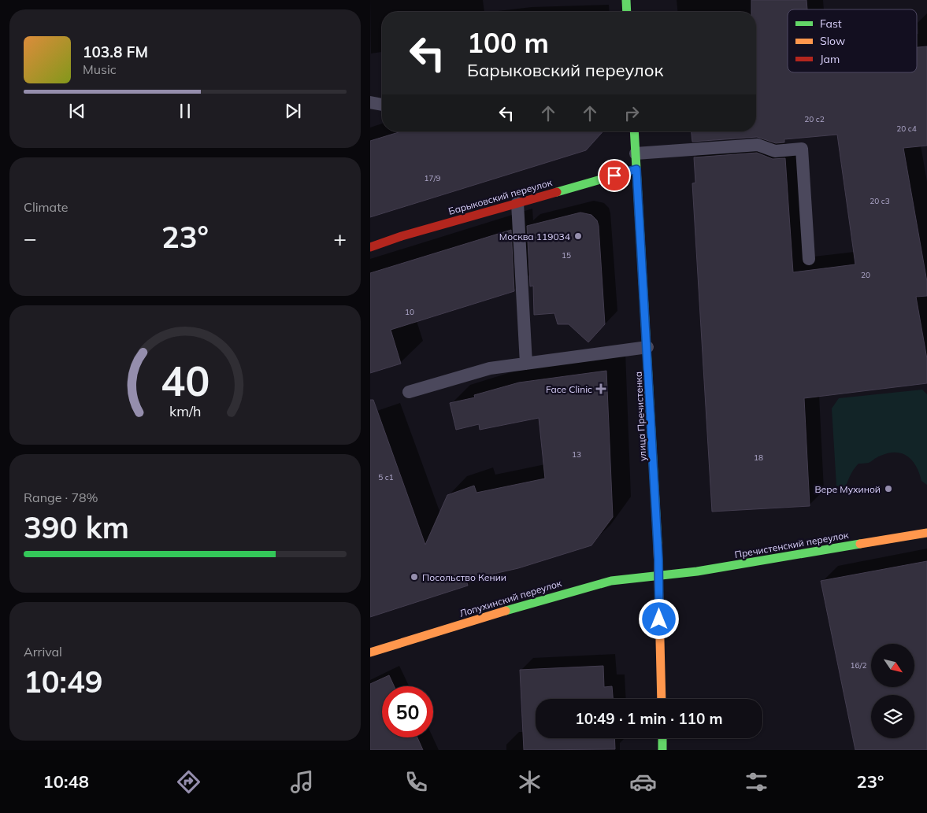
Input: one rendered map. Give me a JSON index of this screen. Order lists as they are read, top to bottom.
{
  "streets": {
    "street": [
      "Барыковский переулок",
      "улица Пречистенка",
      "Пречистенский переулок",
      "Лопухинский переулок"
    ]
  },
  "crossings": [
    ["Барыковский переулок", "улица Пречистенка"],
    ["улица Пречистенка", "Пречистенский переулок"],
    ["улица Пречистенка", "Лопухинский переулок"],
    ["Пречистенский переулок", "Лопухинский переулок"]
  ],
  "places": {
    "other": ["Москва 119034", "Вере Мухиной", "Посольство Кении"],
    "health": ["Face Clinic"]
  },
  "house_numbers": [
    "20 с2",
    "20 с4",
    "17/9",
    "20 с3",
    "15",
    "20",
    "10",
    "13",
    "18",
    "5 с1",
    "16/2"
  ],
  "legend": ["Fast", "Slow", "Jam"],
  "north": "bottom right",
  "page": {
    "turn": ["100 m", "Барыковский переулок"],
    "song": ["103.8 FM", "Music"],
    "tile": [
      "Climate",
      ["Range · 78%", "390 km"],
      ["Arrival", "10:49"]
    ],
    "heat": ["−", "23°", "+"],
    "limit": "50",
    "trip": "10:49 · 1 min · 110 m",
    "tabs": ["10:48", "23°"],
    "gauge": ["40", "km/h"]
  }
}
